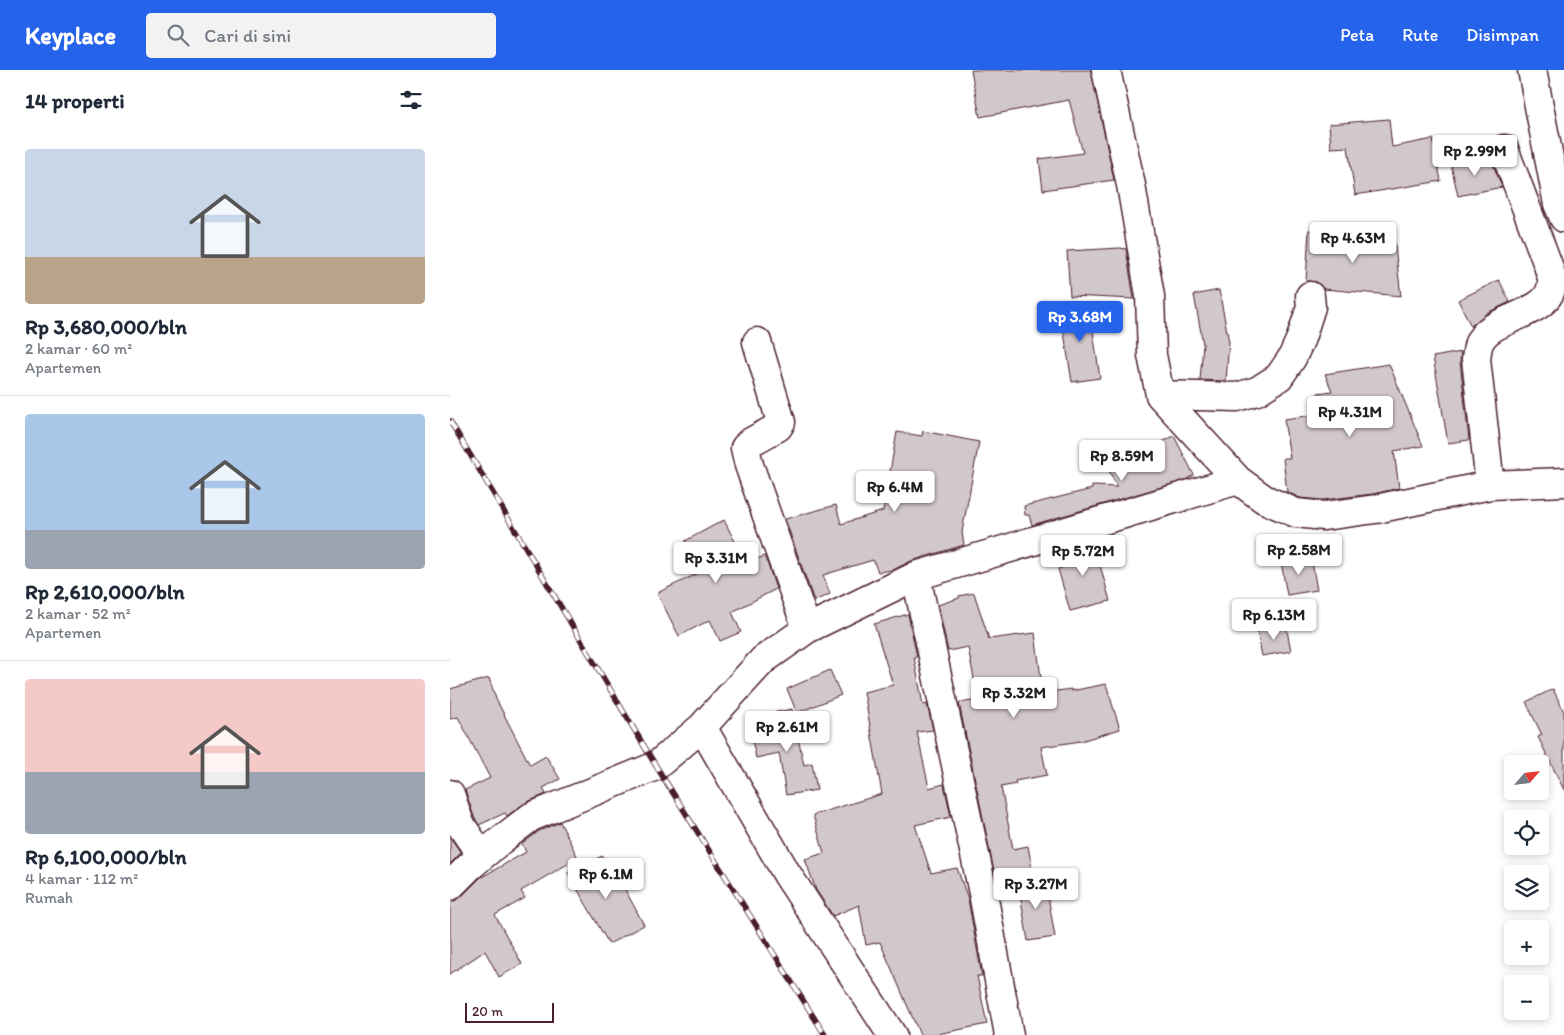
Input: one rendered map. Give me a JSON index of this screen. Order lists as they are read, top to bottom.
{
  "scale_bar": "20 m",
  "north": "top right",
  "page": {
    "header": "Keyplace",
    "search": "Cari di sini",
    "nav": ["Peta", "Rute", "Disimpan"],
    "heading": "14 properti",
    "list": [
      {
        "name": "Rp 3,680,000/bln",
        "note": "2 kamar · 60 m² · Apartemen"
      },
      {
        "name": "Rp 2,610,000/bln",
        "note": "2 kamar · 52 m² · Apartemen"
      },
      {
        "name": "Rp 6,100,000/bln",
        "note": "4 kamar · 112 m² · Rumah"
      }
    ],
    "price": [
      "Rp 2.99M",
      "Rp 4.63M",
      "Rp 3.68M",
      "Rp 4.31M",
      "Rp 8.59M",
      "Rp 6.4M",
      "Rp 2.58M",
      "Rp 5.72M",
      "Rp 3.31M",
      "Rp 6.13M",
      "Rp 3.32M",
      "Rp 2.61M",
      "Rp 6.1M",
      "Rp 3.27M"
    ],
    "map_buttons": ["+", "−"],
    "scale": "20 m"
  }
}
